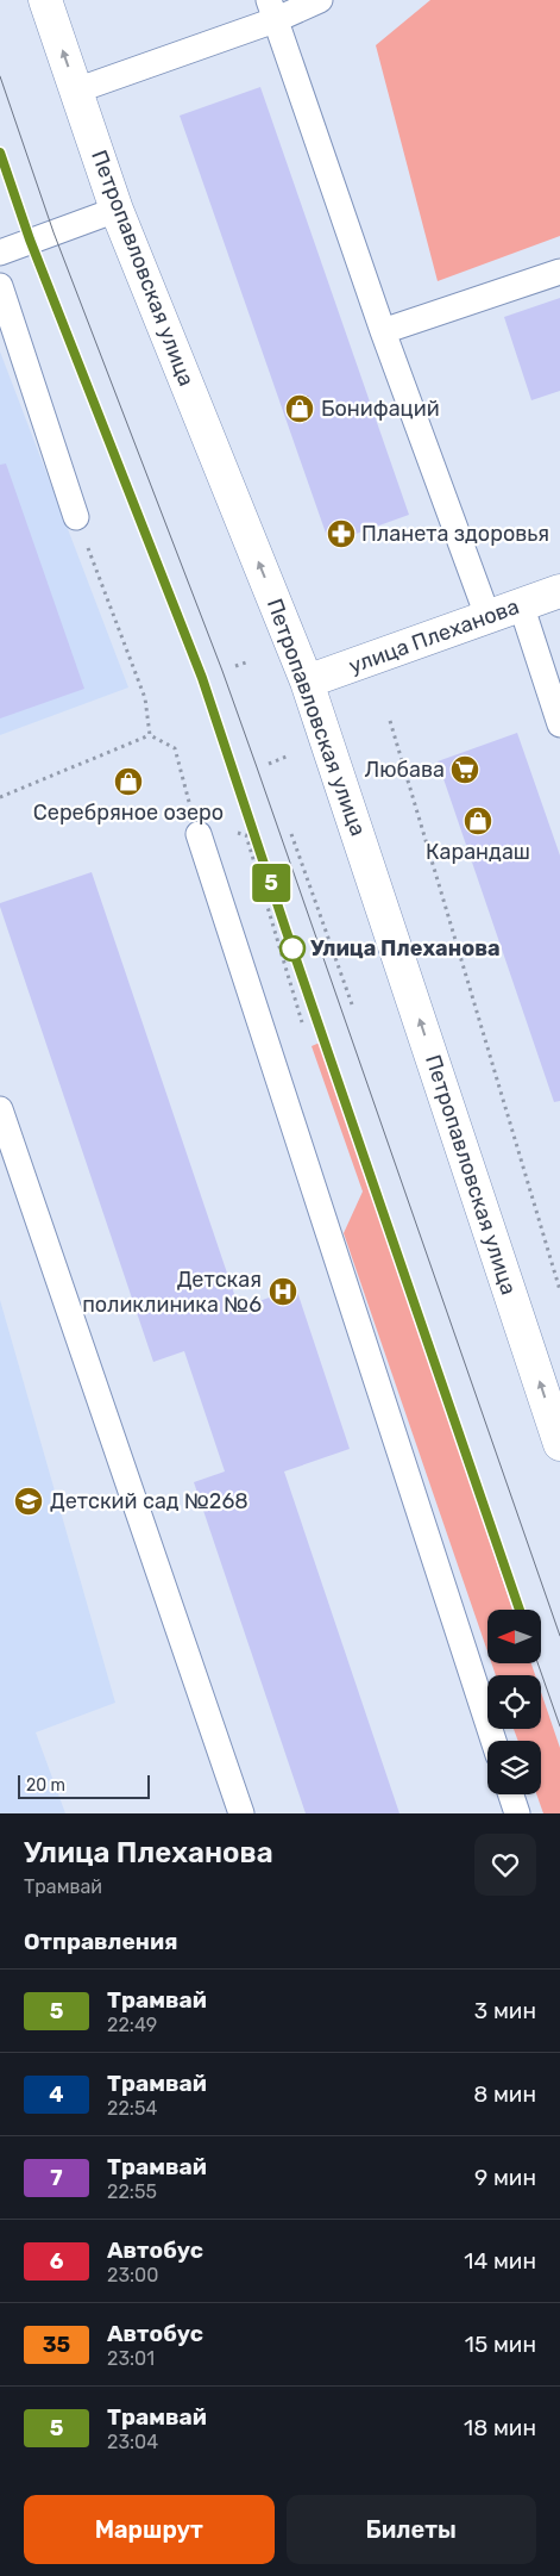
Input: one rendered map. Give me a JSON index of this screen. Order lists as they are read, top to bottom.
{
  "streets": {
    "main road": ["Петропавловская улица", "улица Плеханова"]
  },
  "crossings": [
    ["Петропавловская улица", "улица Плеханова"]
  ],
  "one_way": ["Петропавловская улица"],
  "places": {
    "shop": ["Бонифаций", "Серебряное озеро", "Карандаш"],
    "pharmacy": ["Планета здоровья"],
    "supermarket": ["Любава"],
    "other": ["Улица Плеханова"],
    "hospital": ["Детская поликлиника №6"],
    "school or university": ["Детский сад №268"]
  },
  "lines": ["tram line 5"],
  "scale_bar": "20 m",
  "north": "left",
  "page": {
    "on_map": "5",
    "scale": "20 m",
    "heading": [
      ["Улица Плеханова", "Трамвай"],
      "Отправления"
    ],
    "list": [
      {
        "mark": "5",
        "name": "Трамвай",
        "note": "22:49",
        "value": "3 мин"
      },
      {
        "mark": "4",
        "name": "Трамвай",
        "note": "22:54",
        "value": "8 мин"
      },
      {
        "mark": "7",
        "name": "Трамвай",
        "note": "22:55",
        "value": "9 мин"
      },
      {
        "mark": "6",
        "name": "Автобус",
        "note": "23:00",
        "value": "14 мин"
      },
      {
        "mark": "35",
        "name": "Автобус",
        "note": "23:01",
        "value": "15 мин"
      },
      {
        "mark": "5",
        "name": "Трамвай",
        "note": "23:04",
        "value": "18 мин"
      }
    ],
    "buttons": ["Маршрут", "Билеты"]
  }
}
